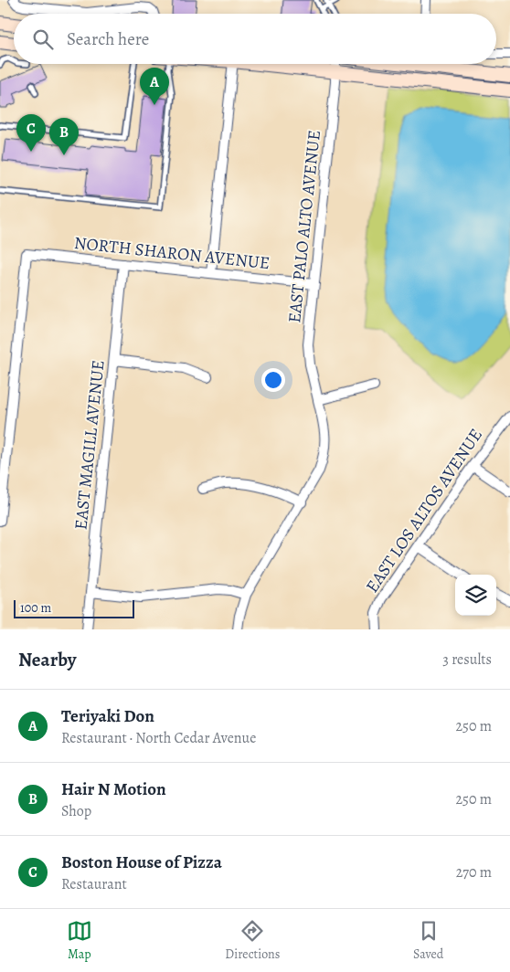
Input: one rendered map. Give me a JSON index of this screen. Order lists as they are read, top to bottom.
{
  "streets": {
    "street": [
      "EAST PALO ALTO AVENUE",
      "NORTH SHARON AVENUE",
      "EAST MAGILL AVENUE",
      "EAST LOS ALTOS AVENUE"
    ]
  },
  "crossings": [
    ["EAST PALO ALTO AVENUE", "NORTH SHARON AVENUE"],
    ["NORTH SHARON AVENUE", "EAST MAGILL AVENUE"]
  ],
  "scale_bar": "100 m",
  "page": {
    "search": "Search here",
    "pins": ["A", "C", "B"],
    "scale": "100 m",
    "heading": ["Nearby", "3 results"],
    "list": [
      {
        "mark": "A",
        "name": "Teriyaki Don",
        "note": "Restaurant · North Cedar Avenue",
        "value": "250 m"
      },
      {
        "mark": "B",
        "name": "Hair N Motion",
        "note": "Shop",
        "value": "250 m"
      },
      {
        "mark": "C",
        "name": "Boston House of Pizza",
        "note": "Restaurant",
        "value": "270 m"
      }
    ],
    "nav": ["Map", "Directions", "Saved"]
  }
}
